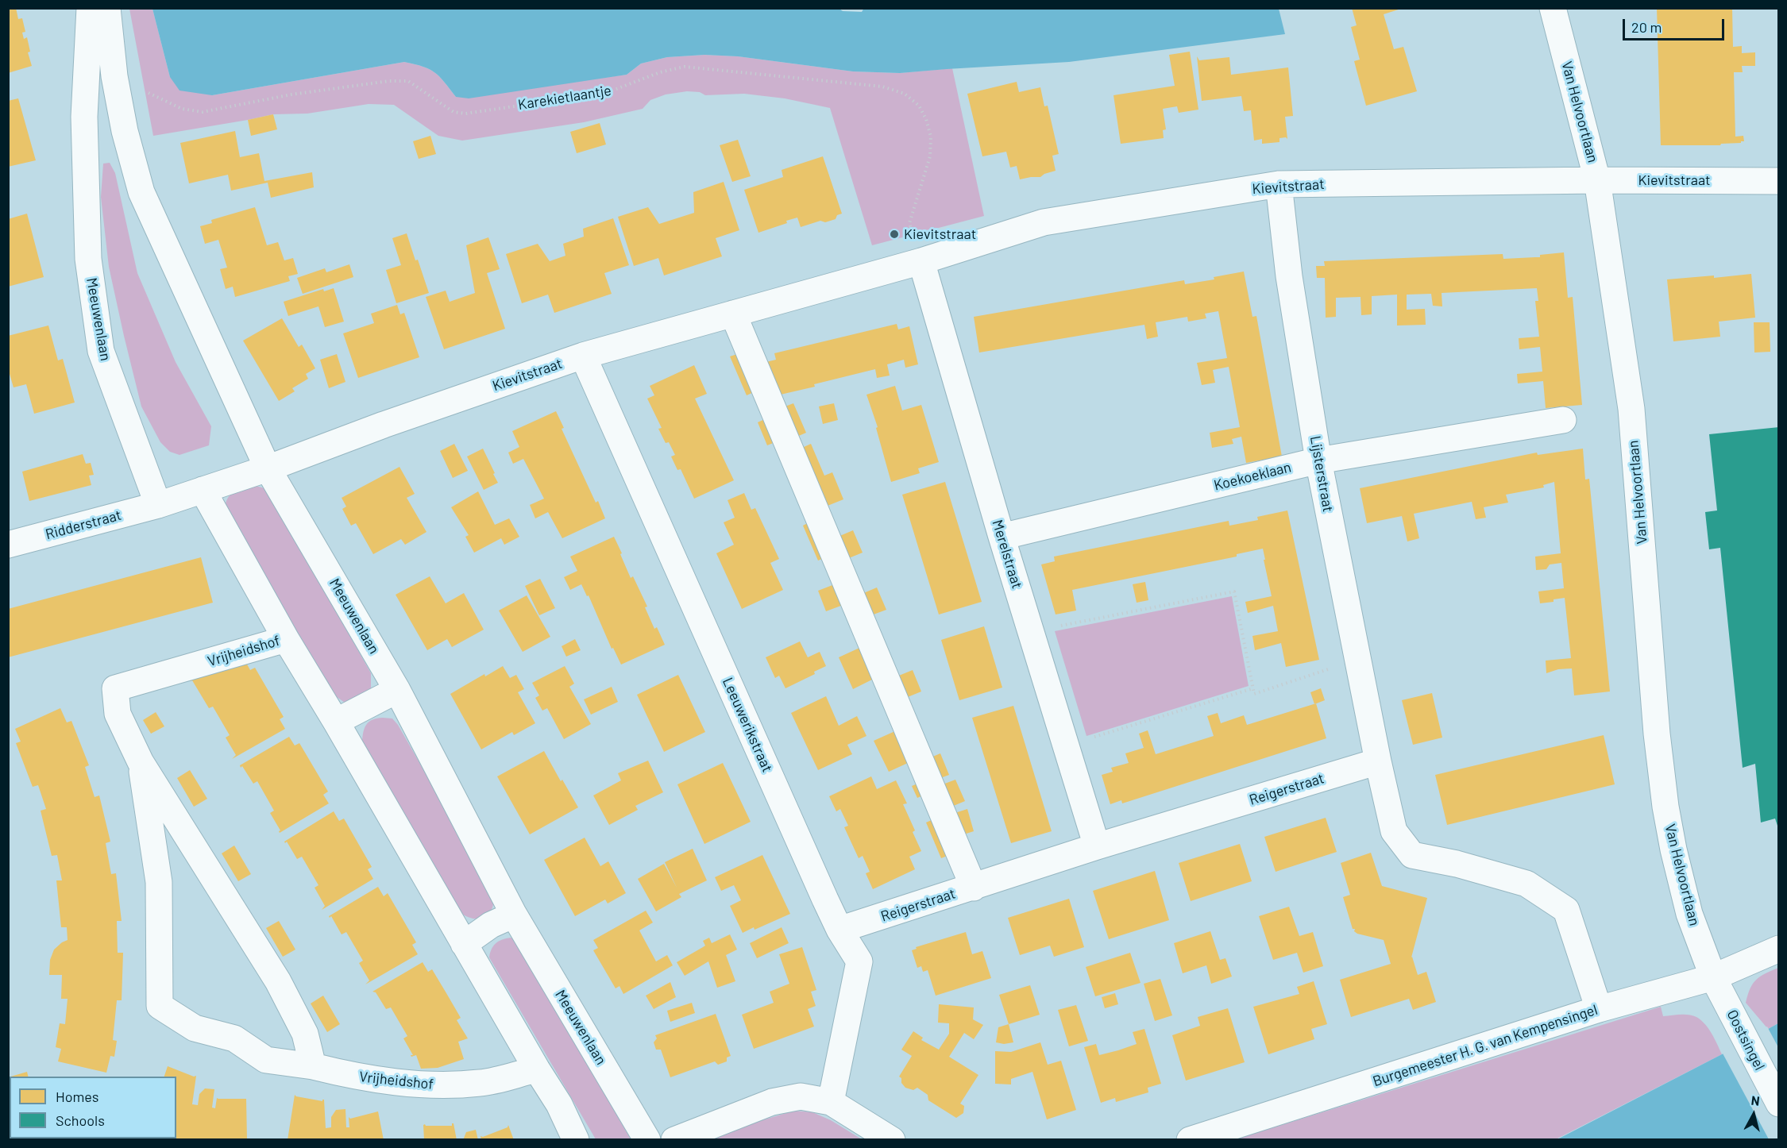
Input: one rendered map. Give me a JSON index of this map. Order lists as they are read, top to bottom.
{
  "streets": {
    "street": [
      "Van Helvoortlaan",
      "Kievitstraat",
      "Meeuwenlaan",
      "Lijsterstraat",
      "Koekoeklaan",
      "Ridderstraat",
      "Merelstraat",
      "Vrijheidshof",
      "Leeuwerikstraat",
      "Reigerstraat",
      "Oostsingel",
      "Burgemeester H. G. van Kempensingel"
    ],
    "path": ["Karekietlaantje"]
  },
  "crossings": [
    ["Karekietlaantje", "Kievitstraat"],
    ["Karekietlaantje", "Meeuwenlaan"],
    ["Karekietlaantje", "Merelstraat"],
    ["Van Helvoortlaan", "Kievitstraat"],
    ["Van Helvoortlaan", "Oostsingel"],
    ["Van Helvoortlaan", "Burgemeester H. G. van Kempensingel"],
    ["Kievitstraat", "Meeuwenlaan"],
    ["Kievitstraat", "Lijsterstraat"],
    ["Kievitstraat", "Merelstraat"],
    ["Kievitstraat", "Leeuwerikstraat"],
    ["Meeuwenlaan", "Ridderstraat"],
    ["Lijsterstraat", "Koekoeklaan"],
    ["Lijsterstraat", "Reigerstraat"],
    ["Koekoeklaan", "Merelstraat"],
    ["Merelstraat", "Reigerstraat"],
    ["Leeuwerikstraat", "Reigerstraat"],
    ["Oostsingel", "Burgemeester H. G. van Kempensingel"]
  ],
  "places": ["Kievitstraat"],
  "legend": ["Homes", "Schools"],
  "scale_bar": "20 m",
  "north": "top"
}
